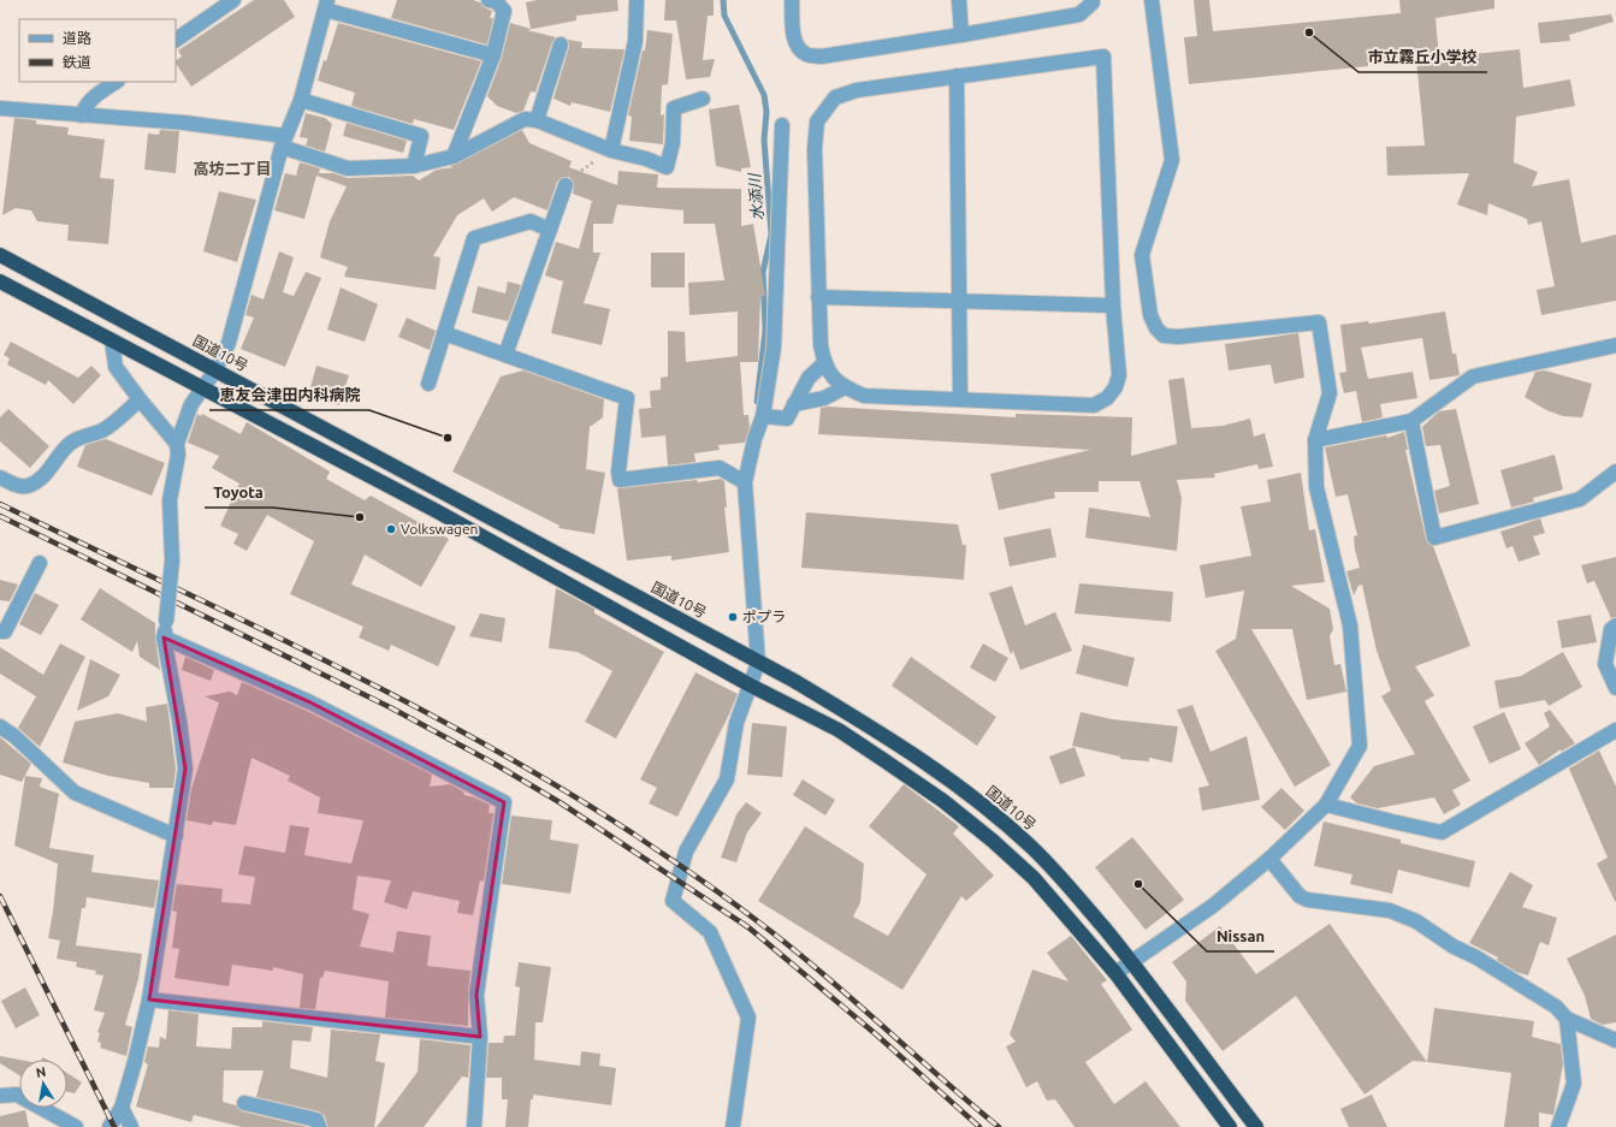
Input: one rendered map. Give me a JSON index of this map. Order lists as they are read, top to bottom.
{
  "streets": {
    "highway": ["国道10号"]
  },
  "districts": ["高坊二丁目"],
  "water": ["水添川"],
  "places": [
    "市立霧丘小学校",
    "恵友会津田内科病院",
    "Toyota",
    "Volkswagen",
    "ポプラ",
    "Nissan"
  ],
  "legend": ["道路", "鉄道"],
  "north": "top"
}
